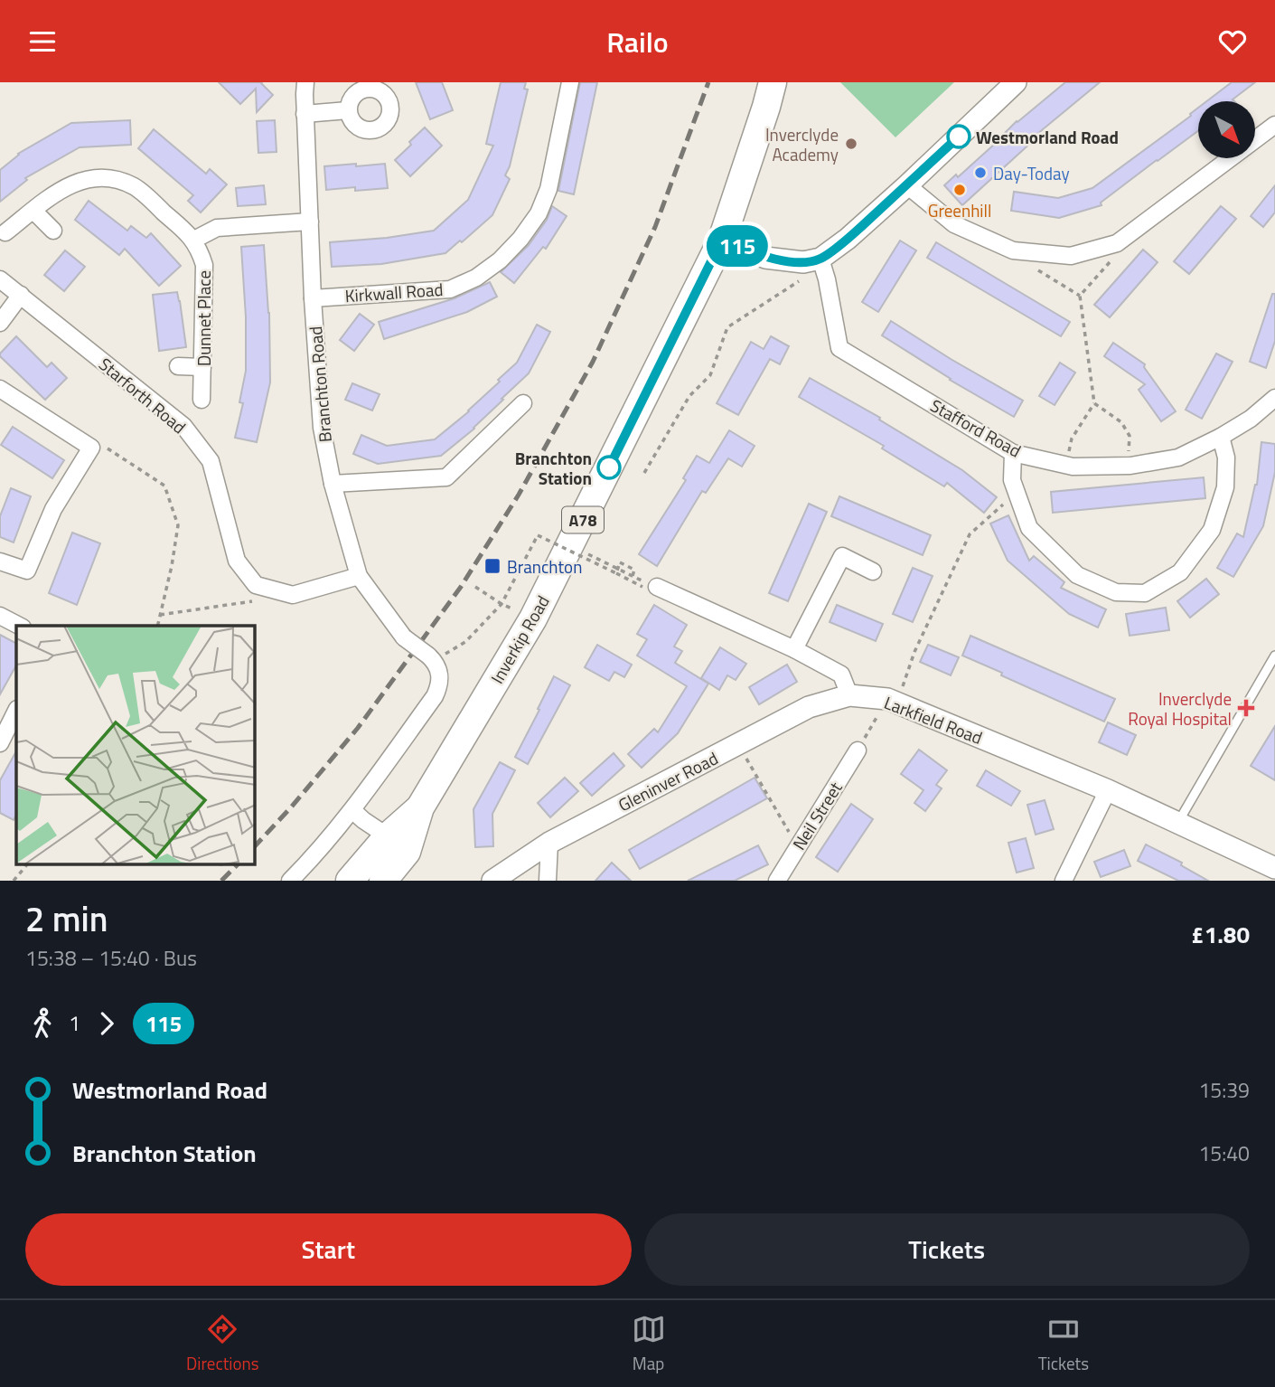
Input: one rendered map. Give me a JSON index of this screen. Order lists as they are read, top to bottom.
{
  "streets": {
    "highway": ["A78", "Inverkip Road"],
    "street": [
      "Kirkwall Road",
      "Dunnet Place",
      "Branchton Road",
      "Starforth Road",
      "Stafford Road",
      "Larkfield Road",
      "Gleninver Road",
      "Neil Street"
    ]
  },
  "crossings": [
    ["Kirkwall Road", "Branchton Road"],
    ["Branchton Road", "Starforth Road"],
    ["Larkfield Road", "Gleninver Road"]
  ],
  "places": {
    "other": [
      "Westmorland Road",
      "Inverclyde Academy",
      "Day-Today",
      "Greenhill",
      "Branchton Station"
    ],
    "transit": ["Branchton"],
    "health": ["Inverclyde Royal Hospital"]
  },
  "lines": ["bus line 115"],
  "north": "bottom right",
  "page": {
    "header": "Railo",
    "on_map": "115",
    "heading": ["2 min", "15:38 – 15:40 · Bus", "£1.80"],
    "legs": ["1", "115"],
    "list": [
      {
        "name": "Westmorland Road",
        "value": "15:39"
      },
      {
        "name": "Branchton Station",
        "value": "15:40"
      }
    ],
    "buttons": ["Start", "Tickets"],
    "tabs": ["Directions", "Map", "Tickets"]
  }
}
